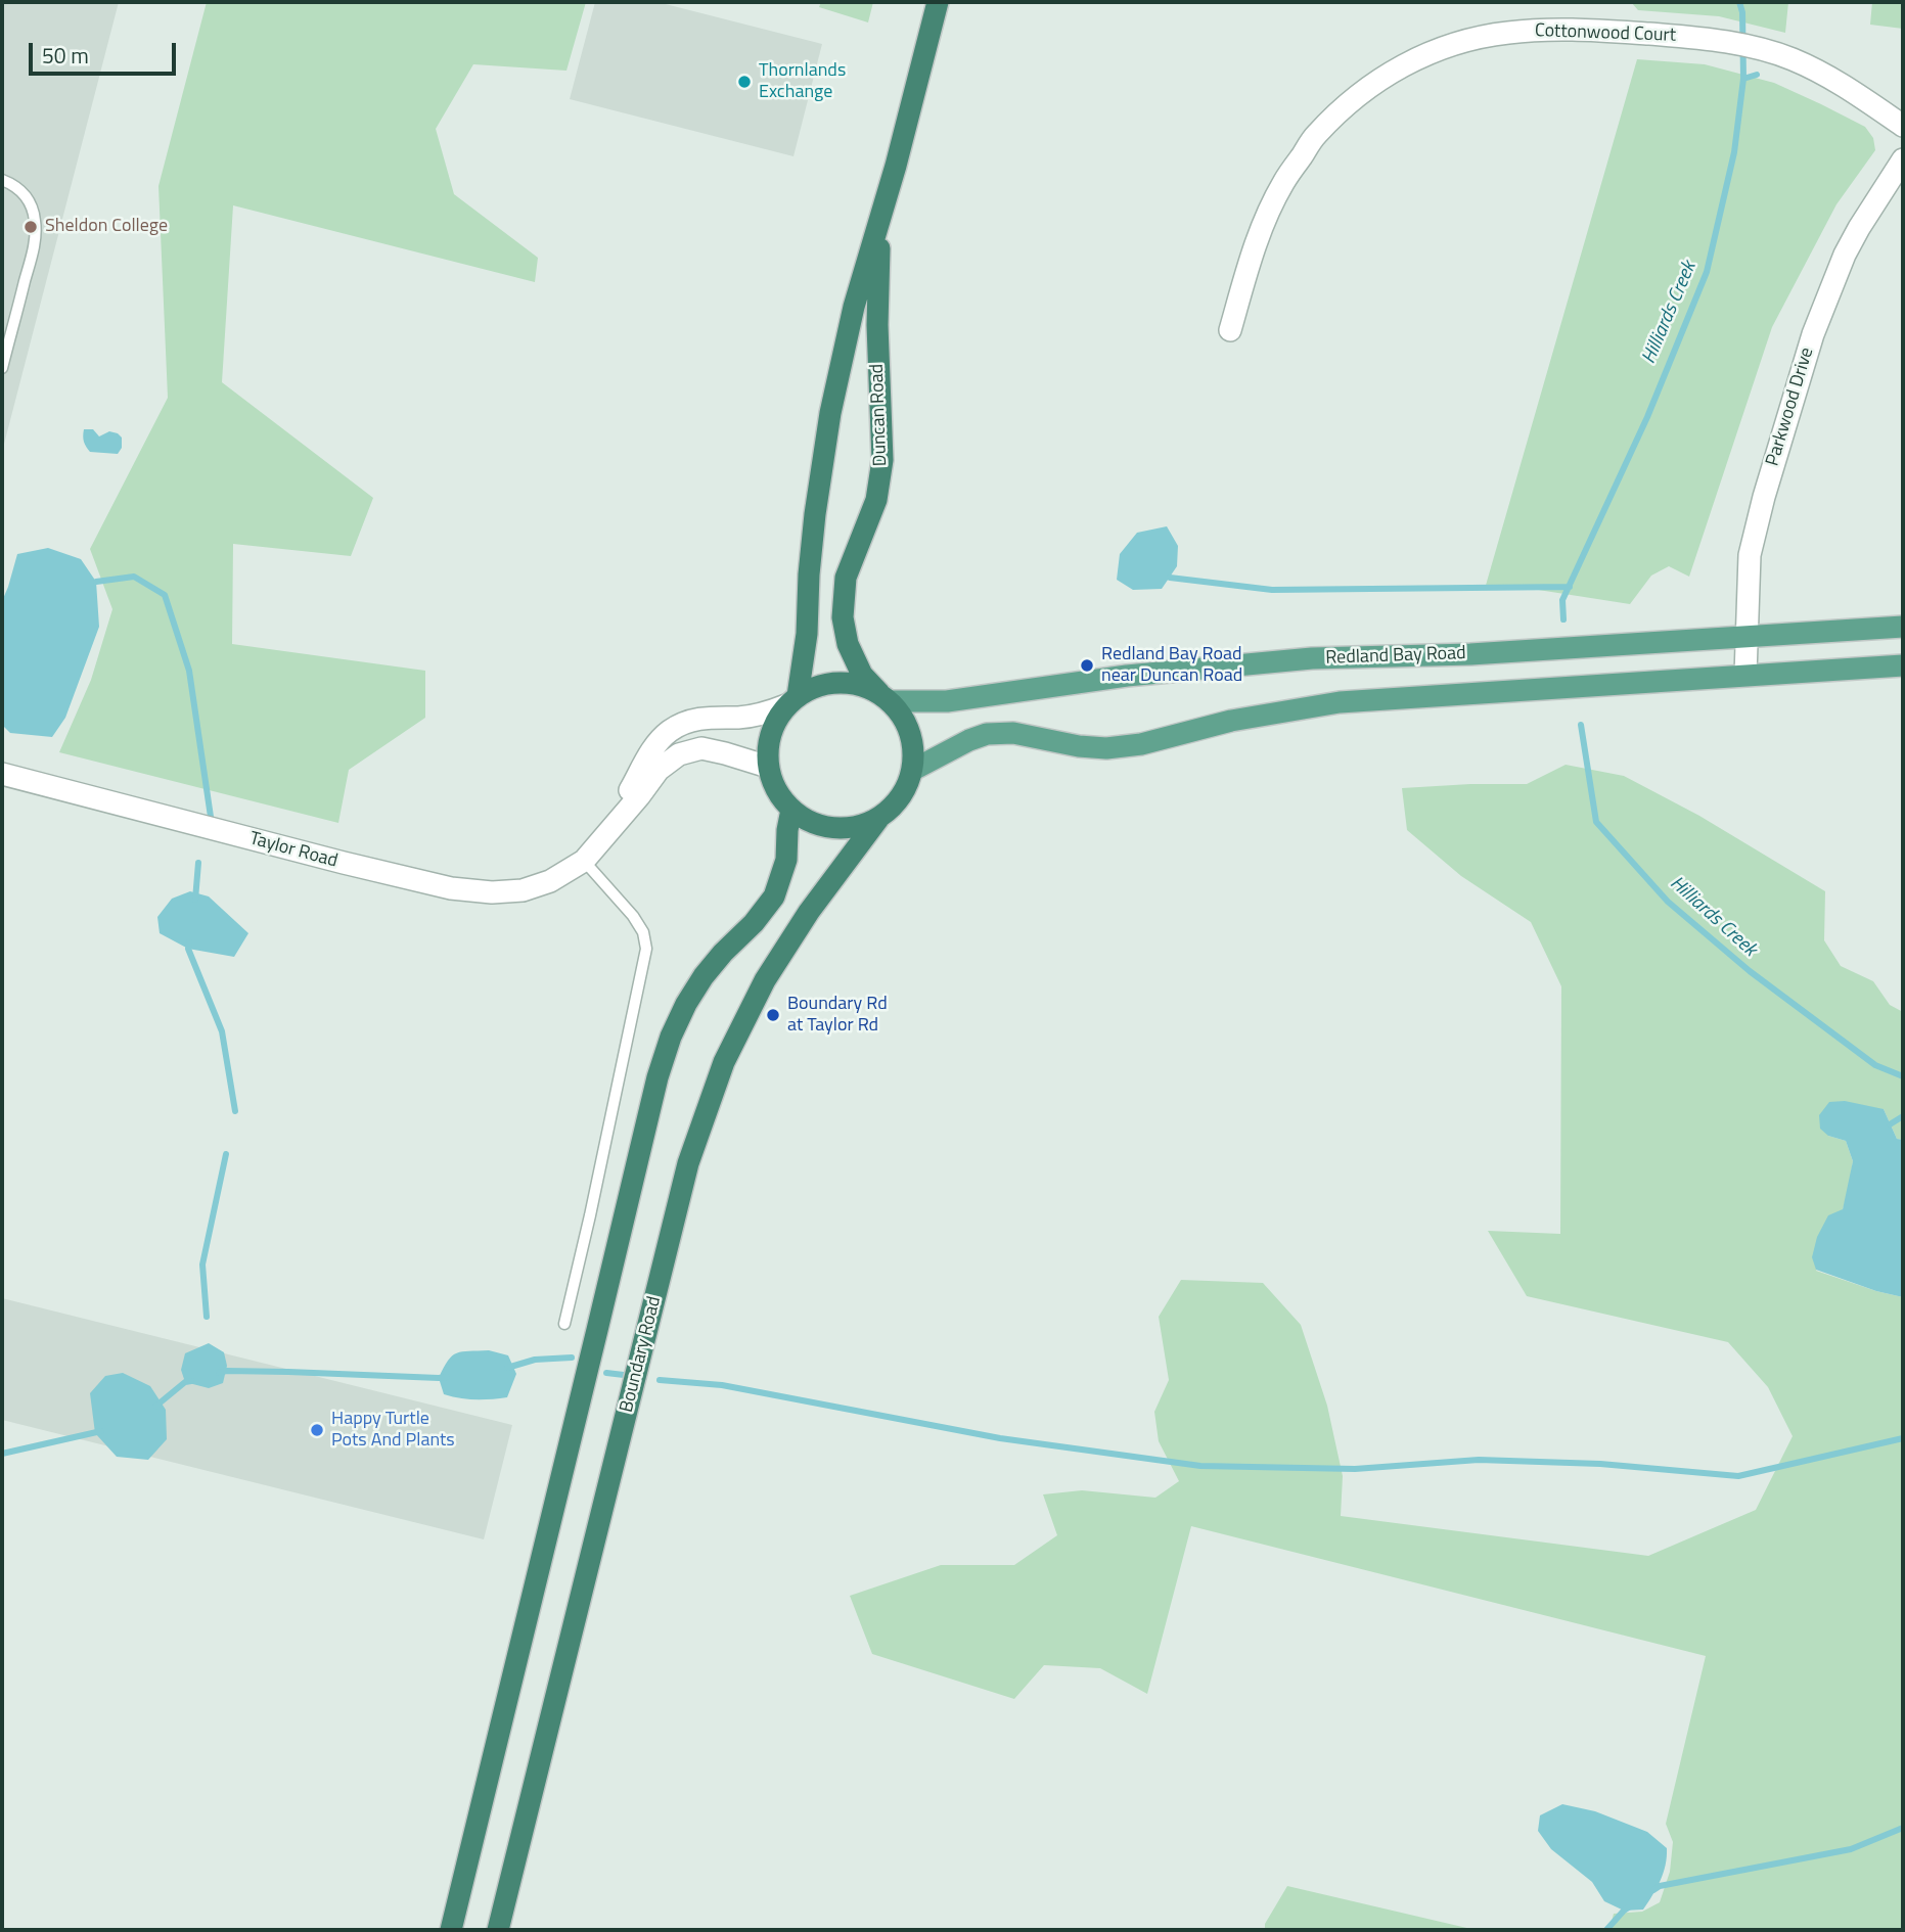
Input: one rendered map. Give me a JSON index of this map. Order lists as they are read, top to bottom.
{
  "streets": {
    "highway": ["Duncan Road", "Boundary Road"],
    "main road": ["Redland Bay Road"],
    "street": ["Cottonwood Court", "Parkwood Drive", "Taylor Road"]
  },
  "crossings": [
    ["Parkwood Drive", "Redland Bay Road"],
    ["Duncan Road", "Redland Bay Road"],
    ["Duncan Road", "Taylor Road"],
    ["Duncan Road", "Boundary Road"],
    ["Redland Bay Road", "Taylor Road"],
    ["Redland Bay Road", "Boundary Road"],
    ["Taylor Road", "Boundary Road"]
  ],
  "water": ["Hilliards Creek"],
  "places": [
    "Thornlands Exchange",
    "Sheldon College",
    "Redland Bay Road near Duncan Road",
    "Boundary Rd at Taylor Rd",
    "Happy Turtle Pots And Plants"
  ],
  "scale_bar": "50 m"
}
